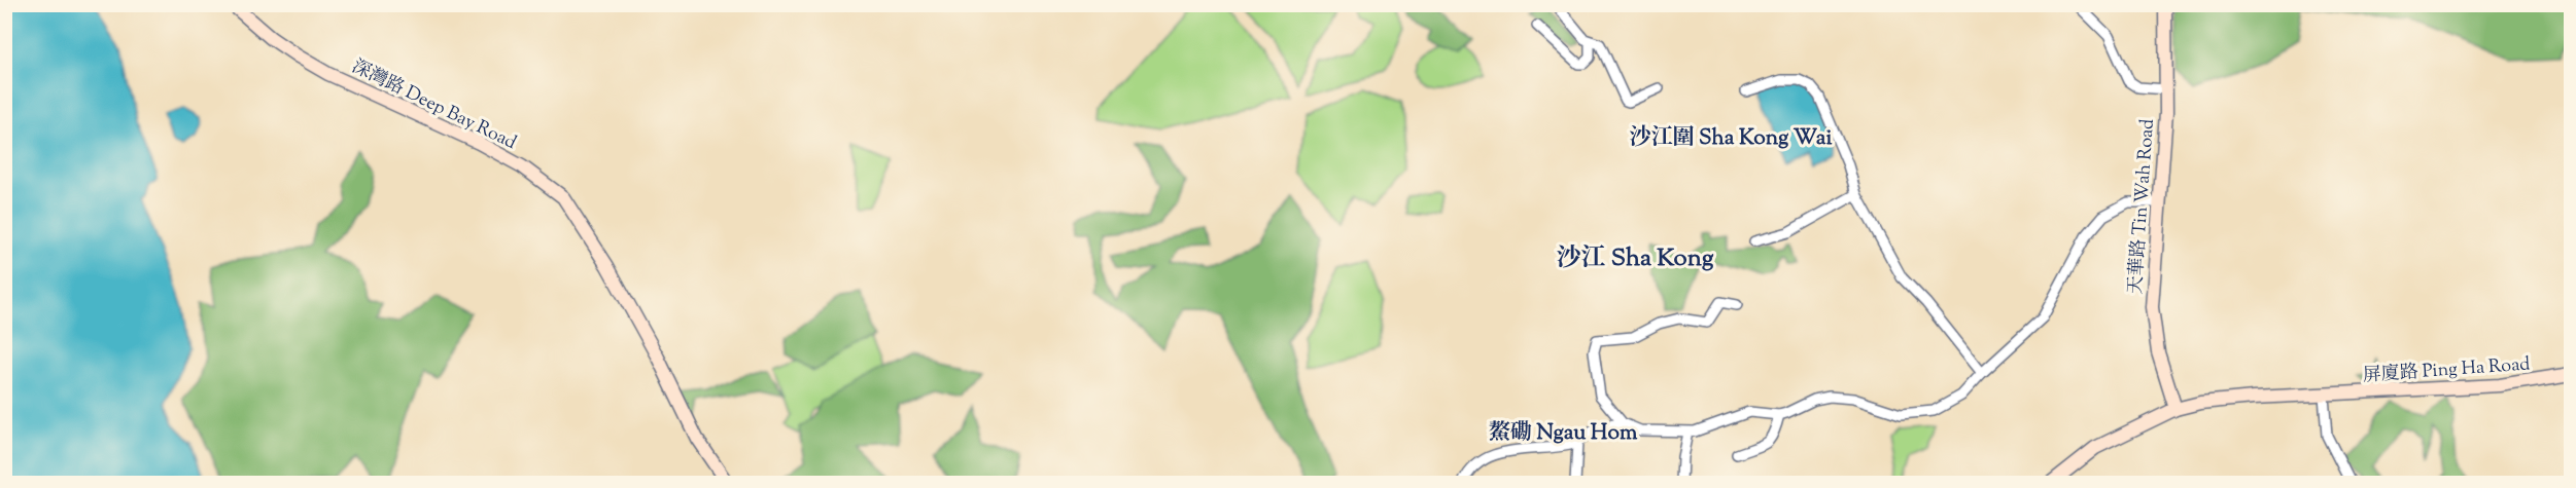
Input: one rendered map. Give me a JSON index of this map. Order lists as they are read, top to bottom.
{
  "streets": {
    "street": ["深灣路 Deep Bay Road", "天華路 Tin Wah Road", "屏廈路 Ping Ha Road"]
  },
  "crossings": [
    ["天華路 Tin Wah Road", "屏廈路 Ping Ha Road"]
  ],
  "districts": ["沙江圍 Sha Kong Wai", "沙江 Sha Kong", "鰲磡 Ngau Hom"]
}
